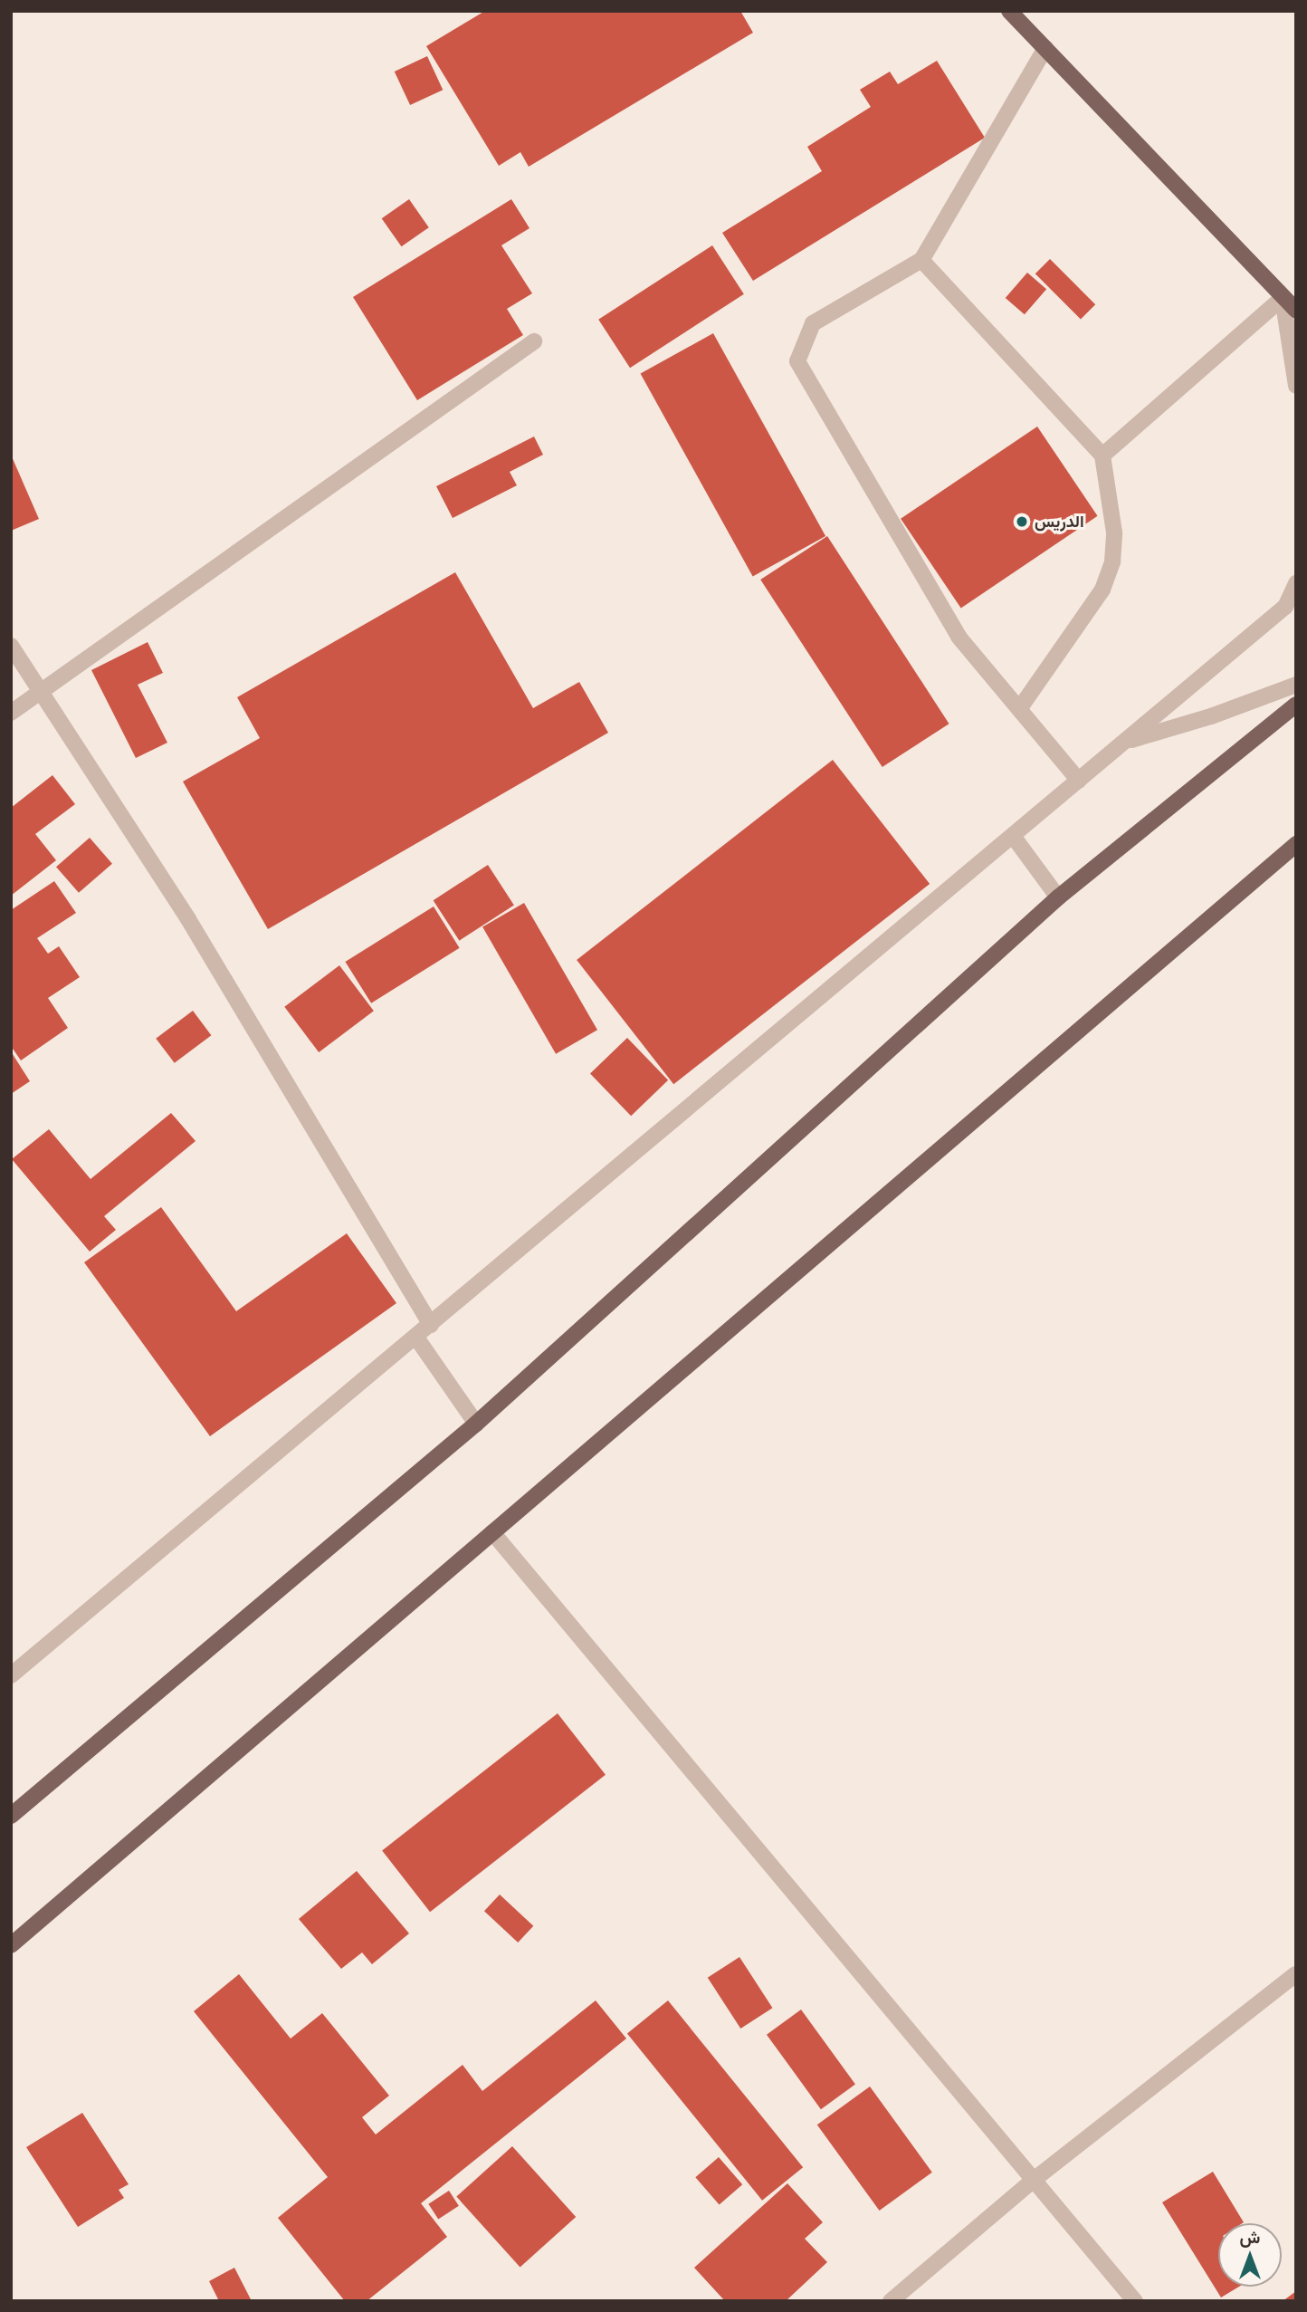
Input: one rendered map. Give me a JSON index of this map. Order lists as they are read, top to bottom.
{
  "places": ["الدريس"],
  "north": "top"
}
